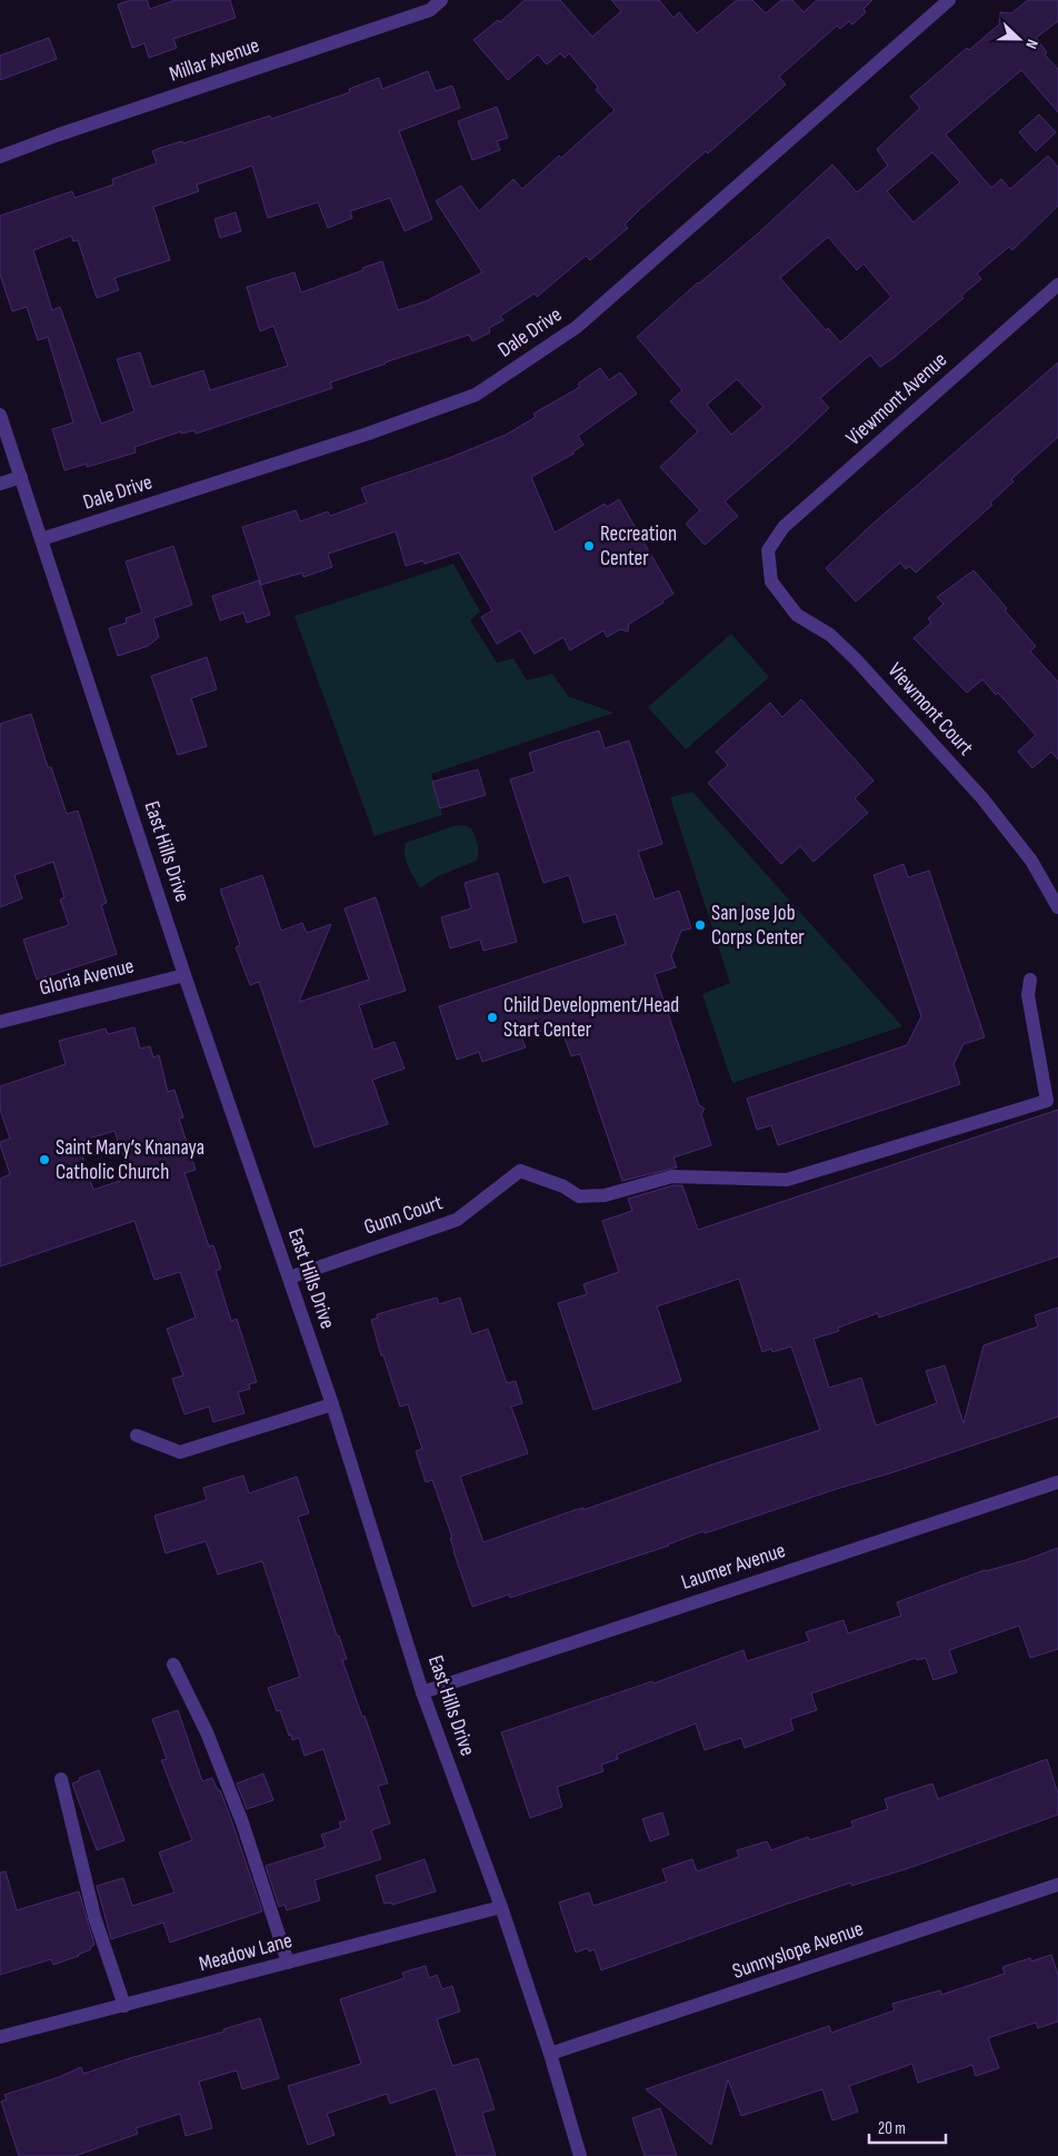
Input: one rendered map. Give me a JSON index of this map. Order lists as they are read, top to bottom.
{
  "streets": {
    "street": [
      "Millar Avenue",
      "Dale Drive",
      "Viewmont Avenue",
      "Viewmont Court",
      "East Hills Drive",
      "Gloria Avenue",
      "Gunn Court",
      "Laumer Avenue",
      "Sunnyslope Avenue",
      "Meadow Lane"
    ]
  },
  "crossings": [
    ["Dale Drive", "East Hills Drive"],
    ["Viewmont Avenue", "Viewmont Court"],
    ["East Hills Drive", "Gloria Avenue"],
    ["East Hills Drive", "Gunn Court"],
    ["East Hills Drive", "Laumer Avenue"],
    ["East Hills Drive", "Sunnyslope Avenue"],
    ["East Hills Drive", "Meadow Lane"]
  ],
  "places": [
    "Recreation Center",
    "San Jose Job Corps Center",
    "Child Development/Head Start Center",
    "Saint Mary’s Knanaya Catholic Church"
  ],
  "scale_bar": "20 m",
  "north": "right"
}
